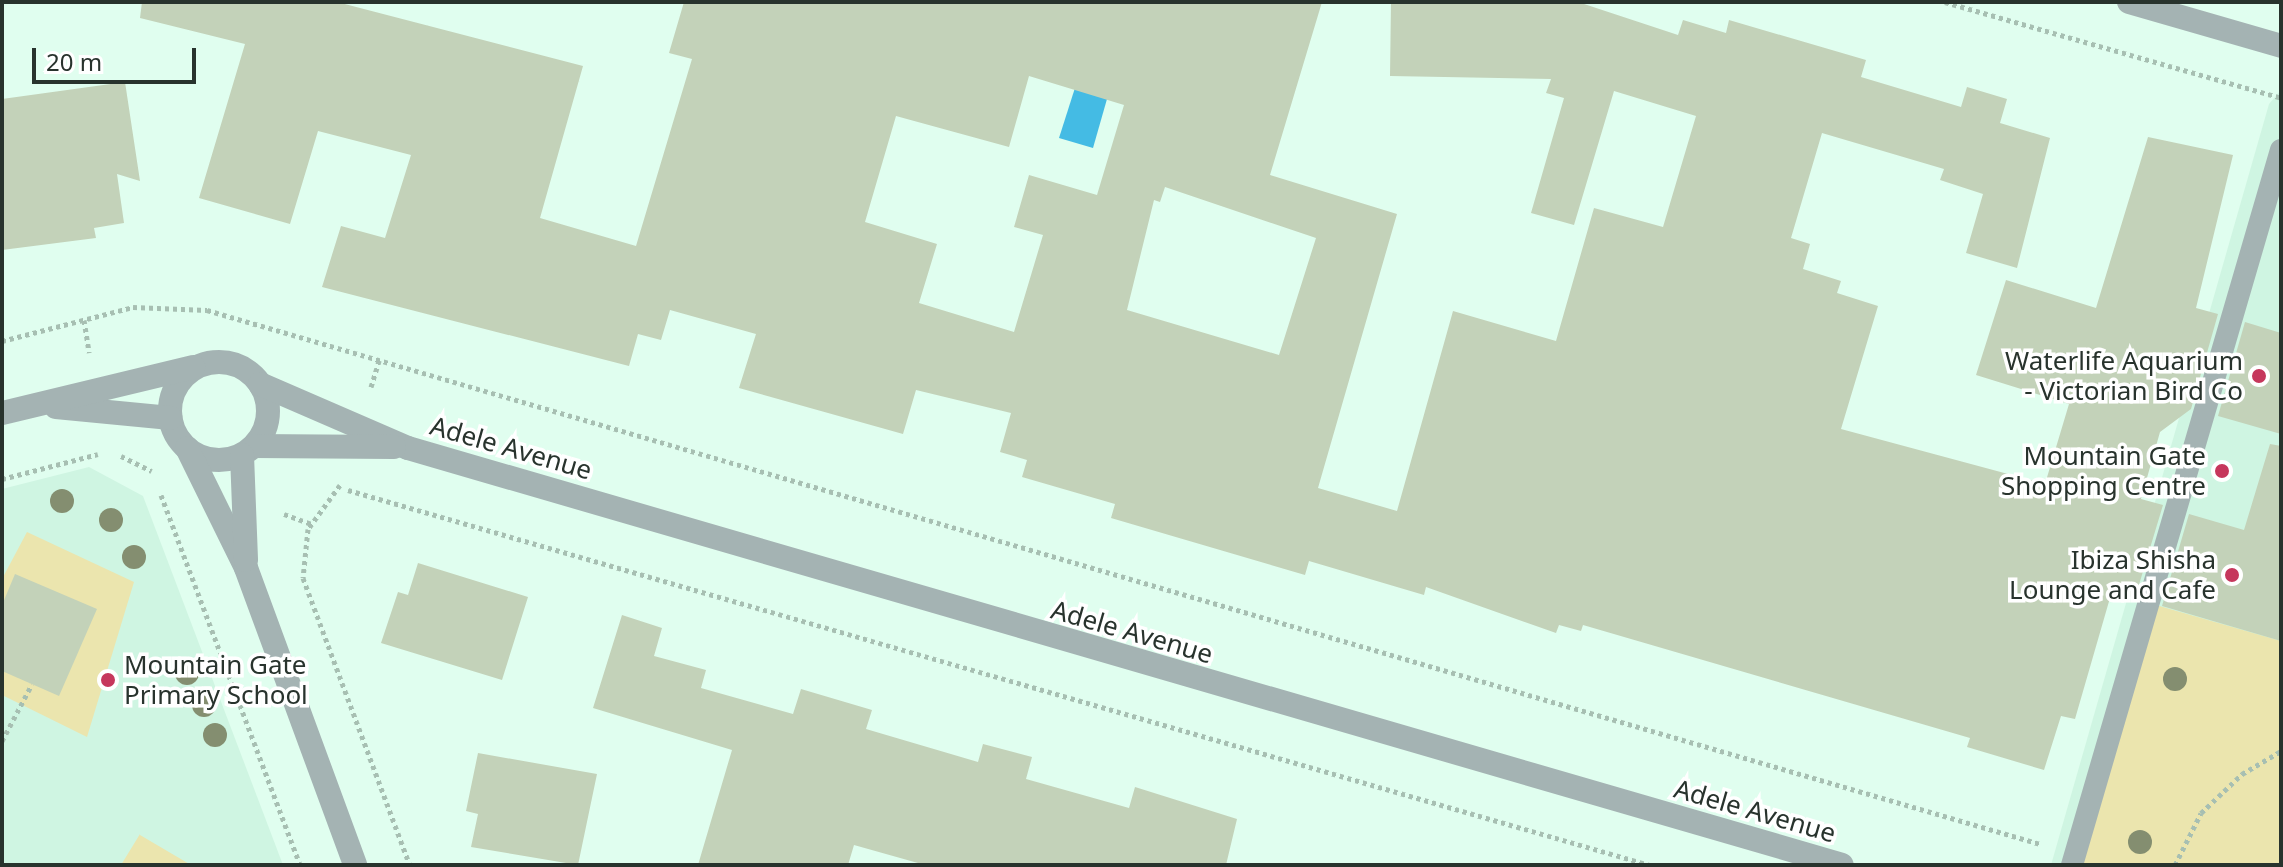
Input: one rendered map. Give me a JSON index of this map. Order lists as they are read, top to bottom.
{
  "streets": {
    "street": ["Adele Avenue"]
  },
  "places": [
    "Waterlife Aquarium - Victorian Bird Co",
    "Mountain Gate Shopping Centre",
    "Ibiza Shisha Lounge and Cafe",
    "Mountain Gate Primary School"
  ],
  "scale_bar": "20 m"
}
